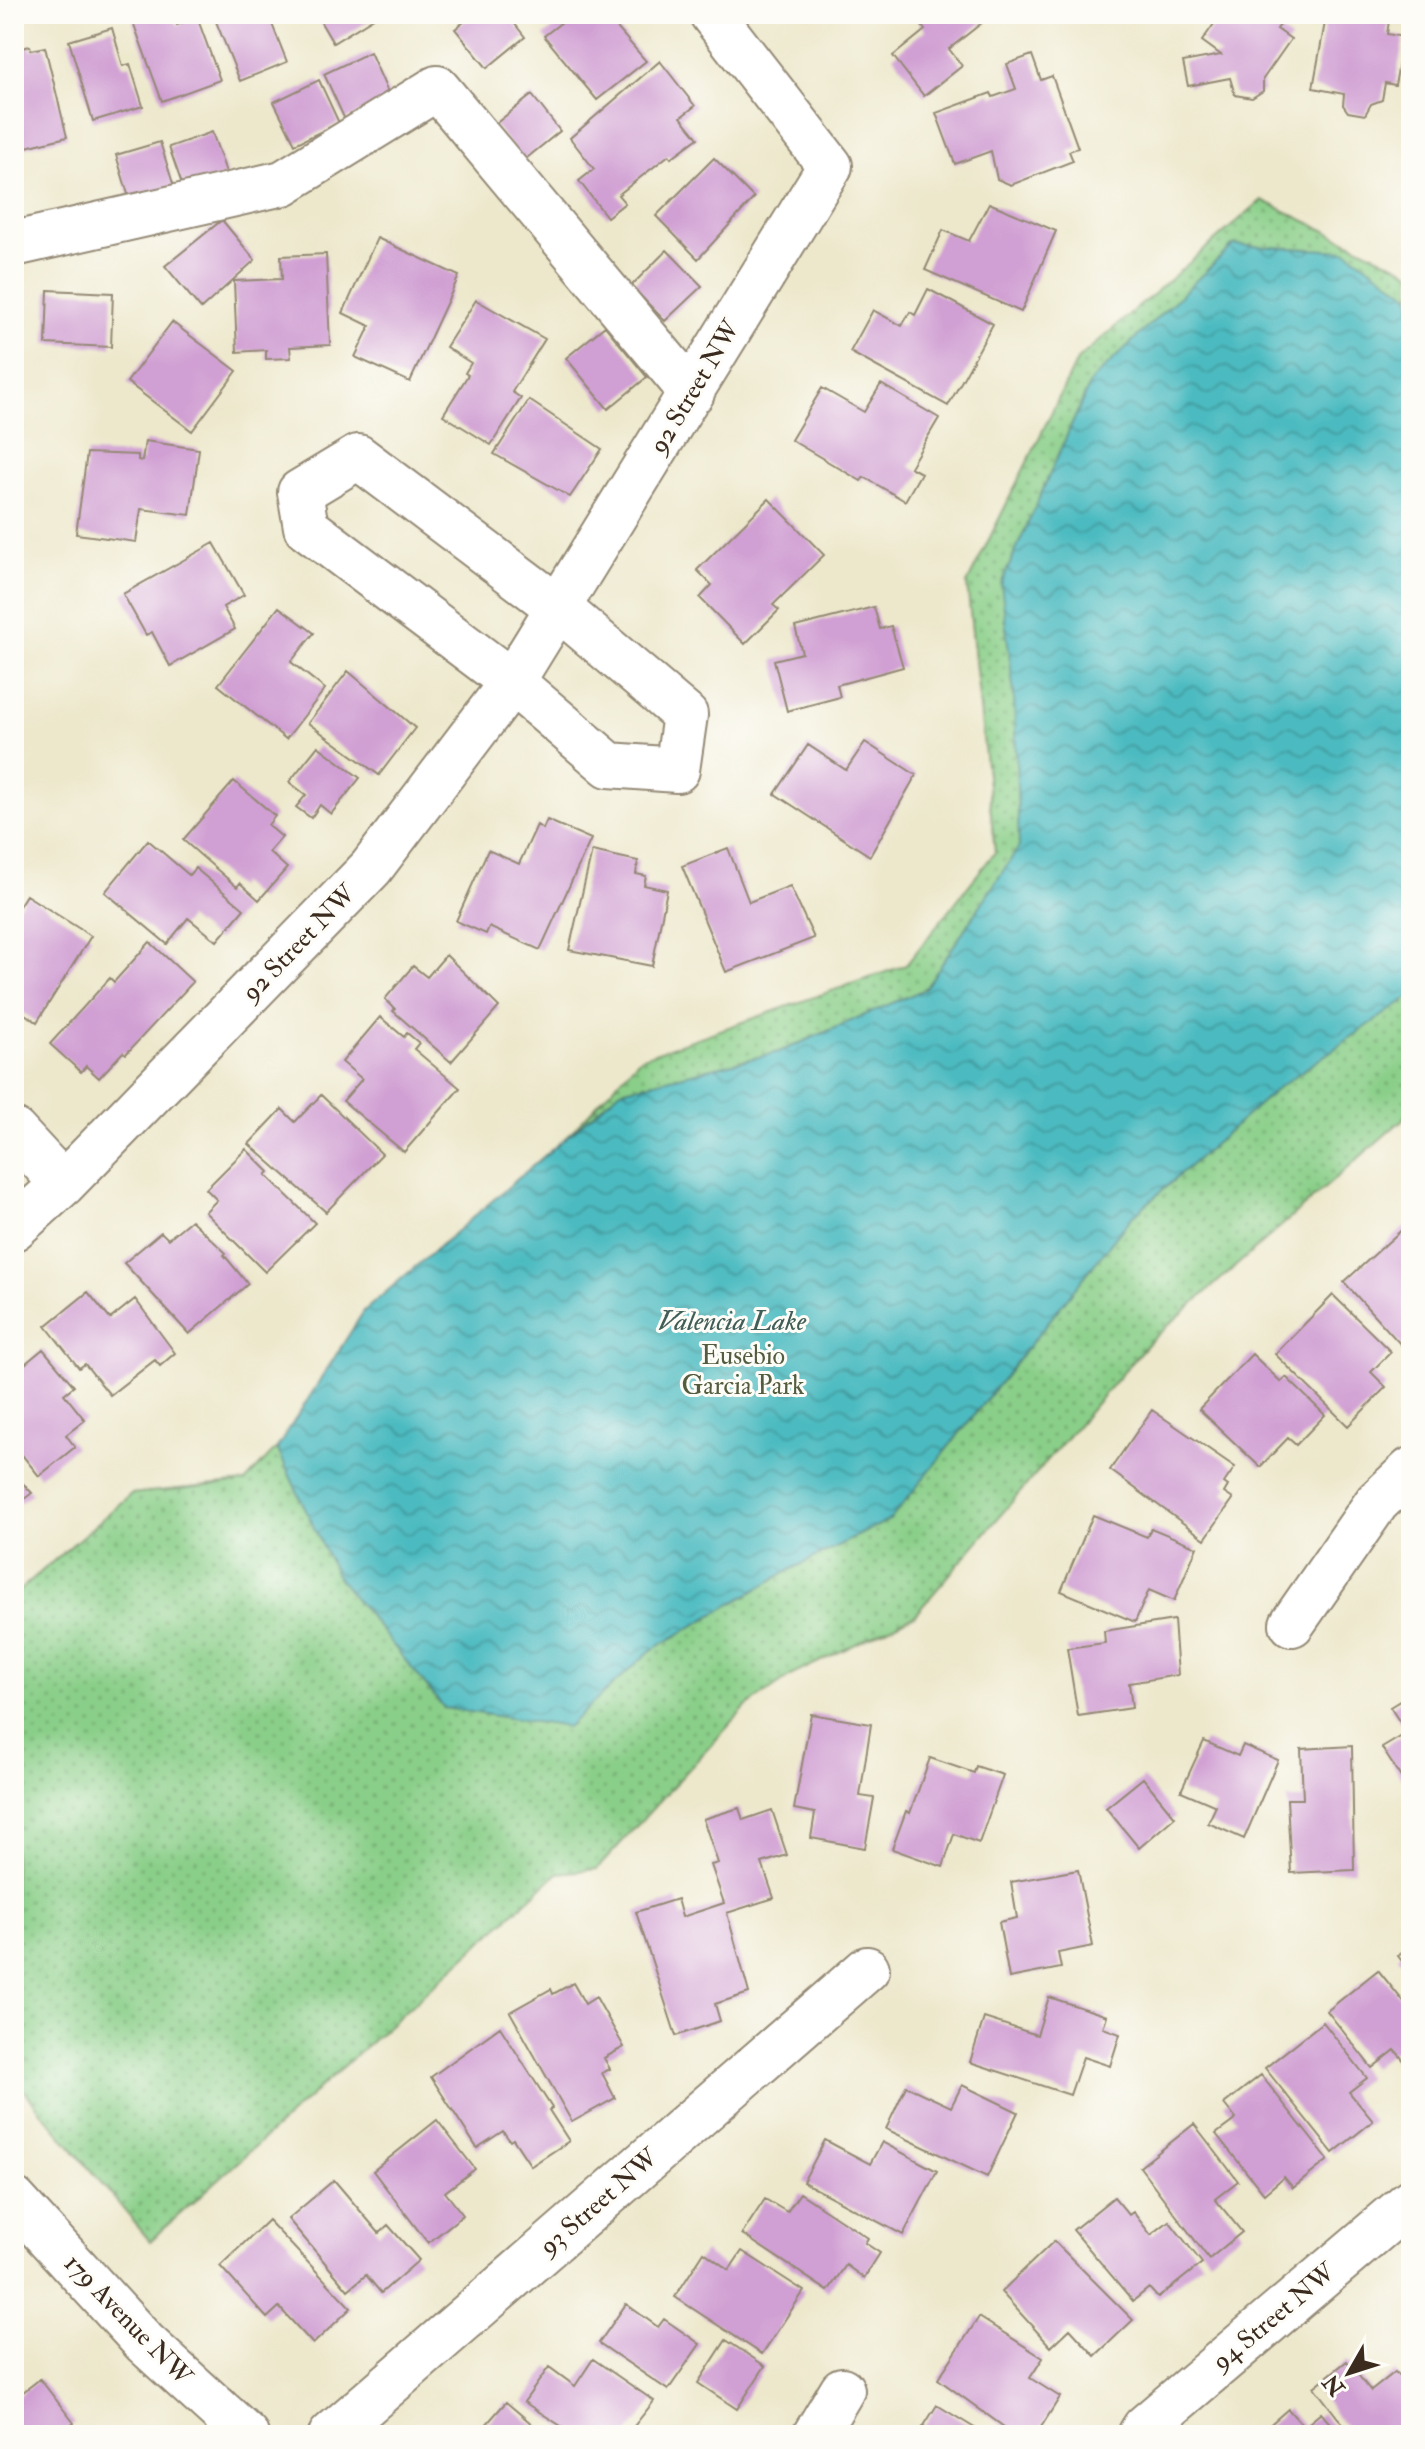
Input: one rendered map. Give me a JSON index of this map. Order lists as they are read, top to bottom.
{
  "streets": {
    "street": [
      "92 Street NW",
      "93 Street NW",
      "94 Street NW",
      "179 Avenue NW"
    ]
  },
  "water": ["Valencia Lake"],
  "parks": ["Eusebio Garcia Park"],
  "north": "bottom left"
}
